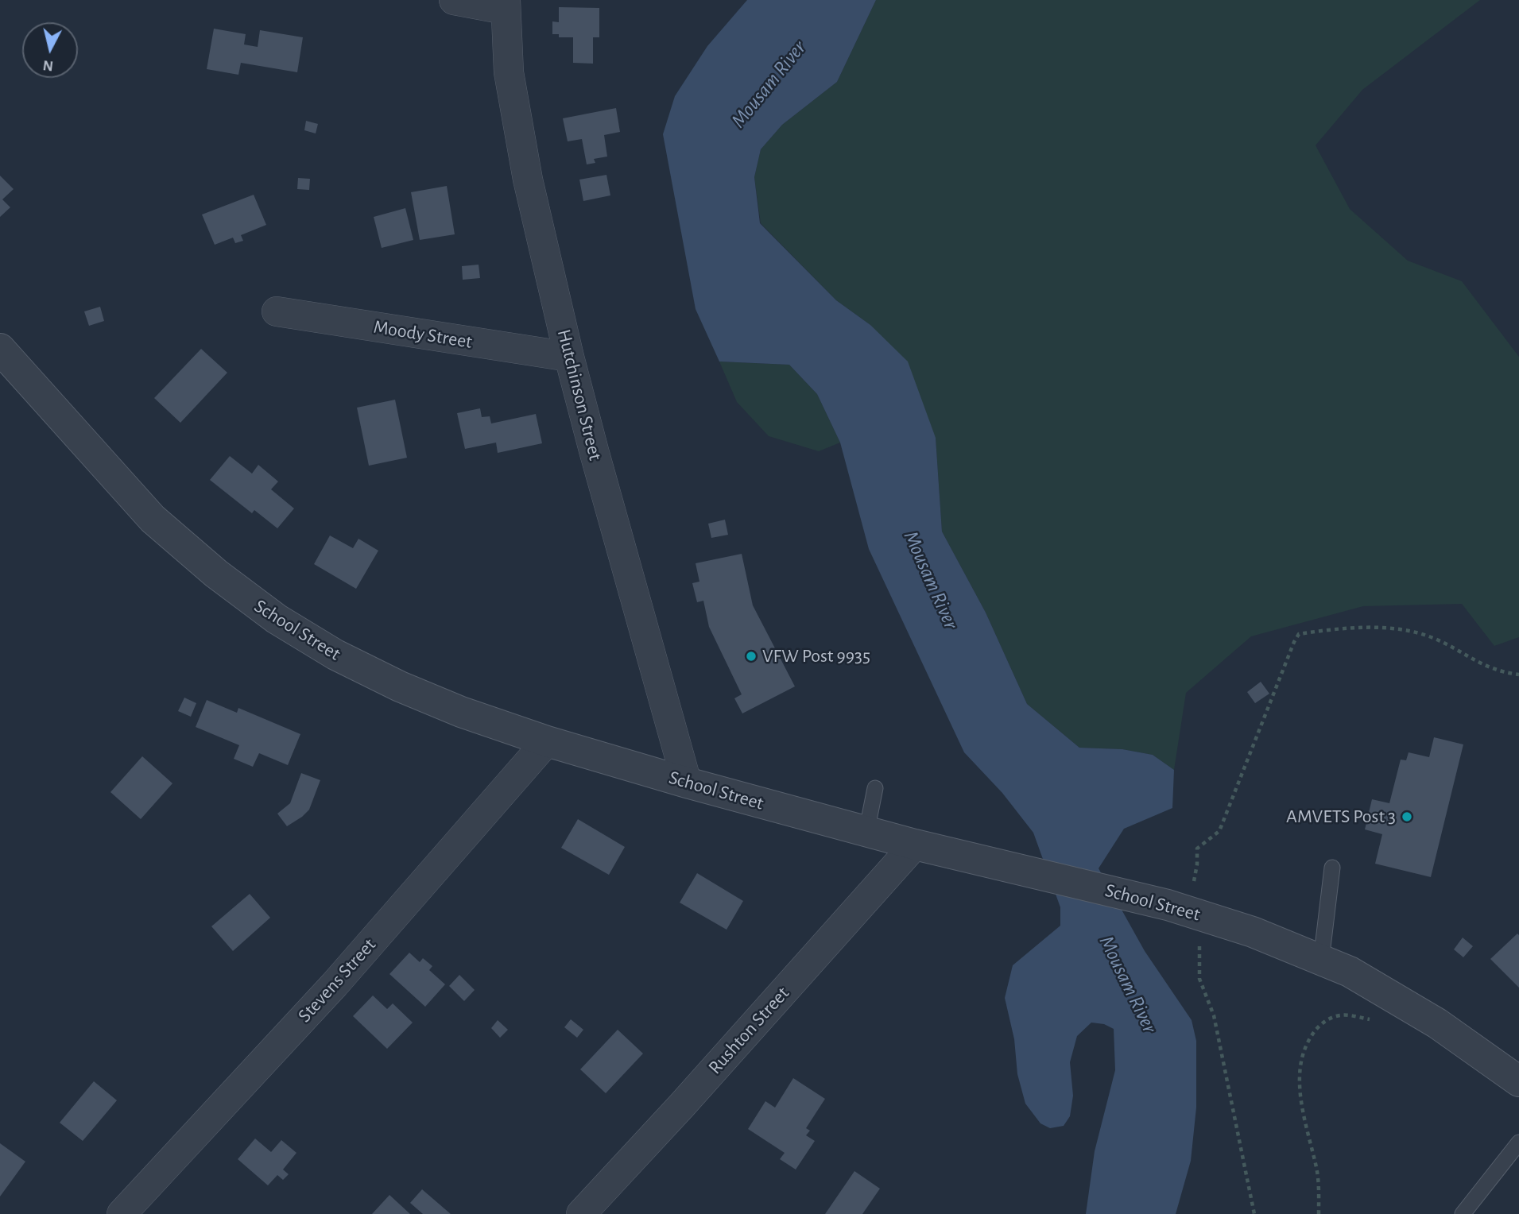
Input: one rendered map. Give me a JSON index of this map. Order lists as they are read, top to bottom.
{
  "streets": {
    "street": [
      "Moody Street",
      "Hutchinson Street",
      "School Street",
      "Stevens Street",
      "Rushton Street"
    ]
  },
  "crossings": [
    ["Moody Street", "Hutchinson Street"],
    ["Hutchinson Street", "School Street"],
    ["School Street", "Stevens Street"],
    ["School Street", "Rushton Street"]
  ],
  "water": ["Mousam River"],
  "places": ["VFW Post 9935", "AMVETS Post 3"],
  "north": "bottom"
}
